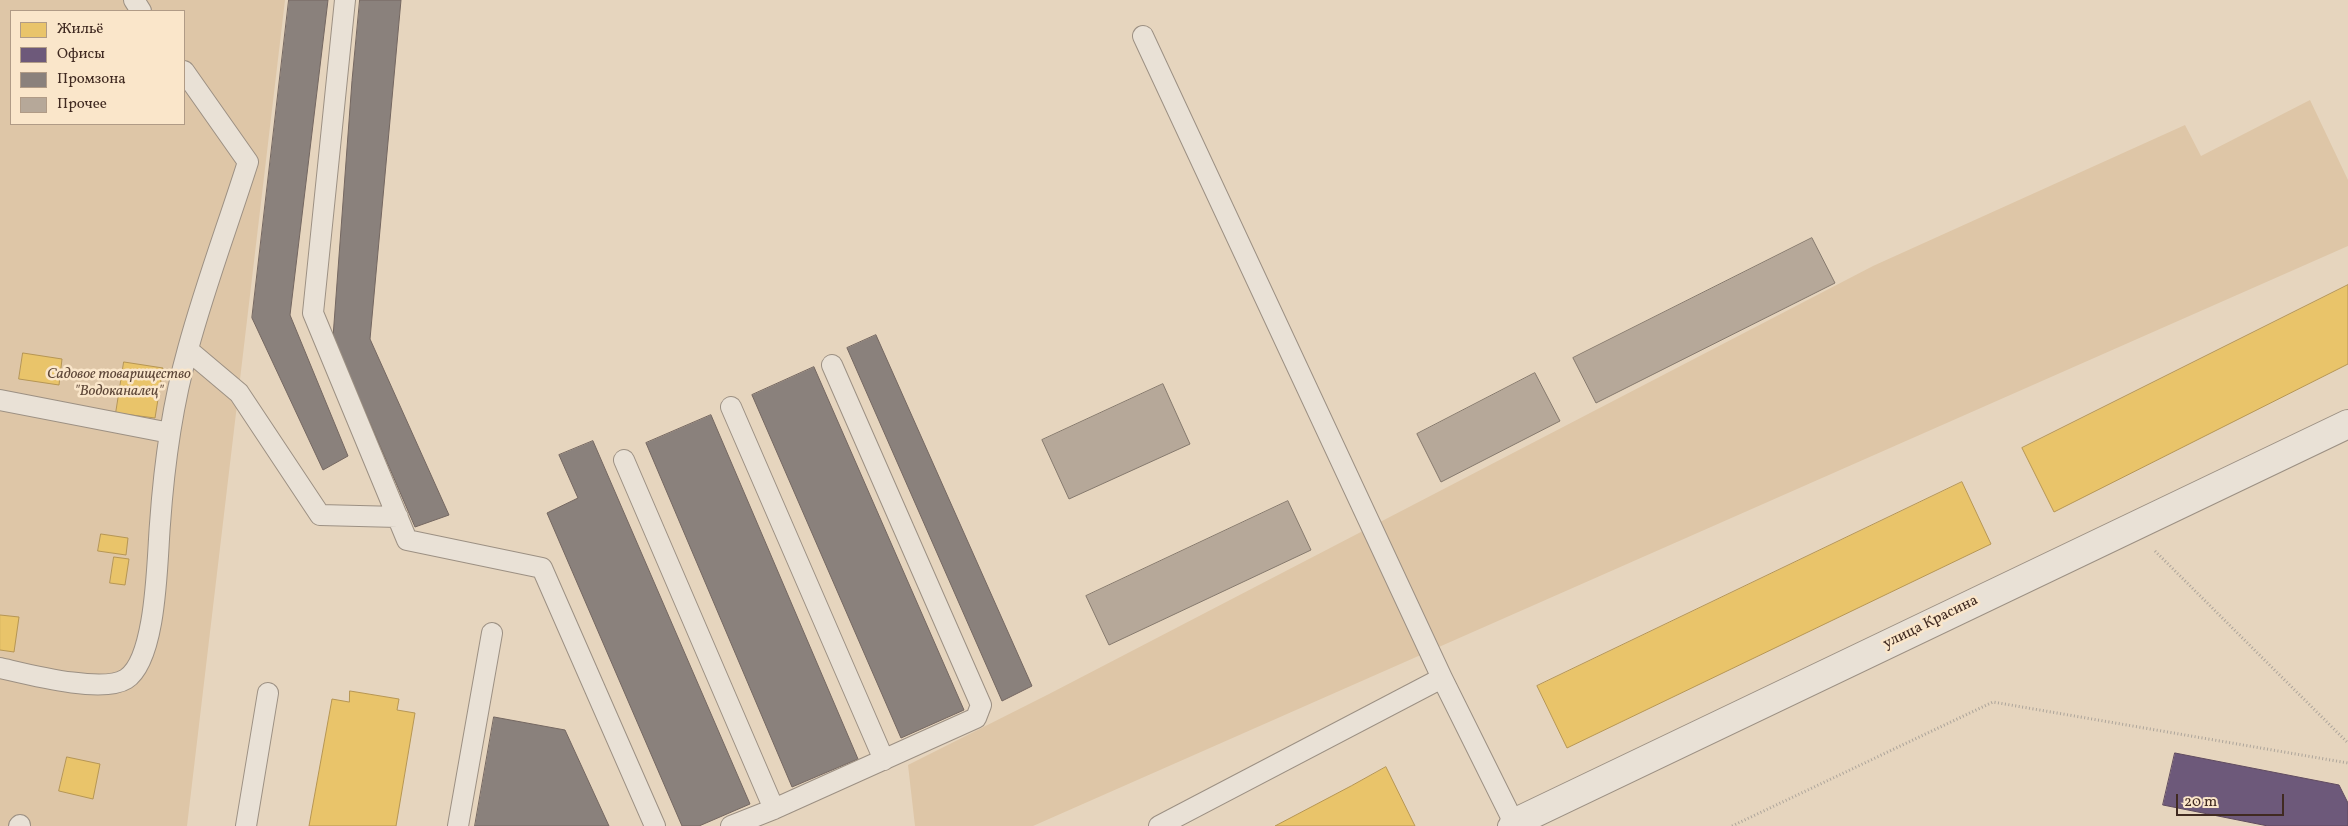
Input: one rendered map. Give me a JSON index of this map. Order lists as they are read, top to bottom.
{
  "streets": {
    "street": ["улица Красина"]
  },
  "parks": ["Садовое товарищество \"Водоканалец\""],
  "legend": [
    "Жильё",
    "Офисы",
    "Промзона",
    "Прочее"
  ],
  "scale_bar": "20 m"
}
